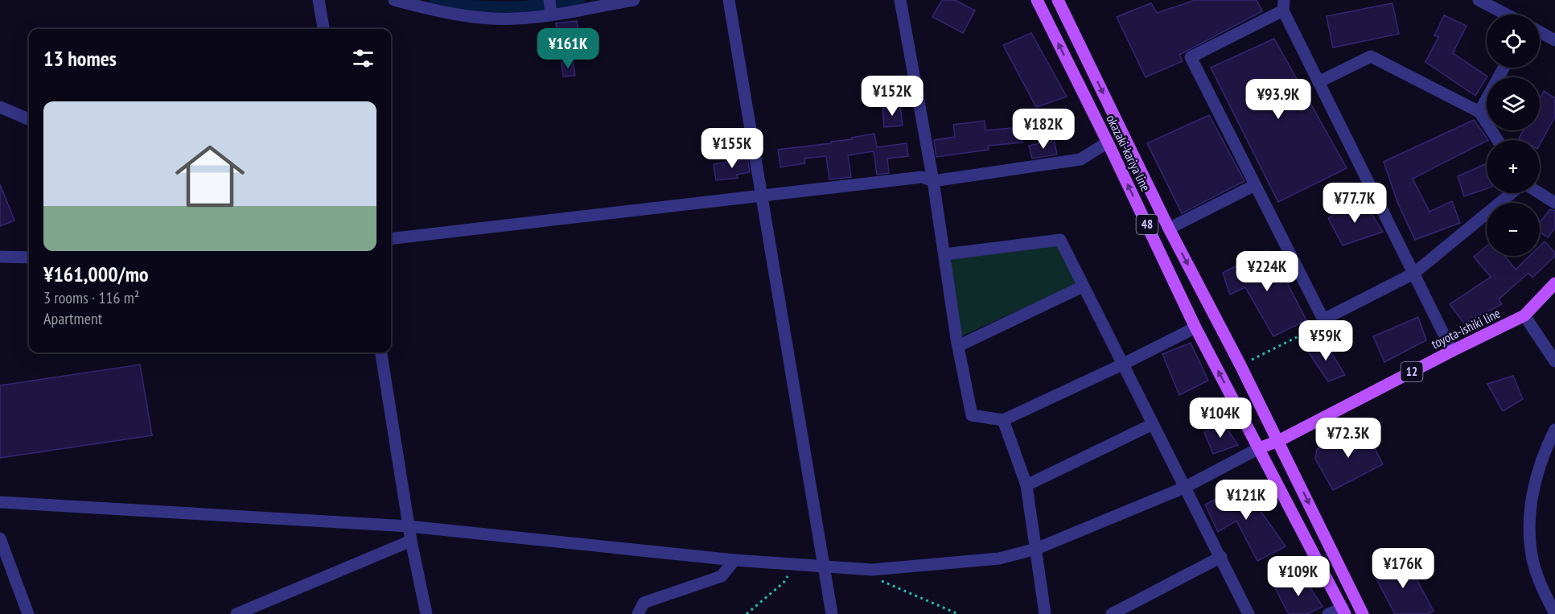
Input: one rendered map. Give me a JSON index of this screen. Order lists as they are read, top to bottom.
{
  "streets": {
    "main road": [
      "okazaki-kariya line",
      "48",
      "toyota-ishiki line",
      "12"
    ]
  },
  "crossings": [
    ["okazaki-kariya line", "toyota-ishiki line"]
  ],
  "page": {
    "map_buttons": ["+", "−"],
    "price": [
      "¥161K",
      "¥152K",
      "¥93.9K",
      "¥182K",
      "¥155K",
      "¥77.7K",
      "¥224K",
      "¥59K",
      "¥104K",
      "¥72.3K",
      "¥121K",
      "¥176K",
      "¥109K"
    ],
    "heading": "13 homes",
    "list": [
      {
        "name": "¥161,000/mo",
        "note": "3 rooms · 116 m² · Apartment"
      }
    ]
  }
}
